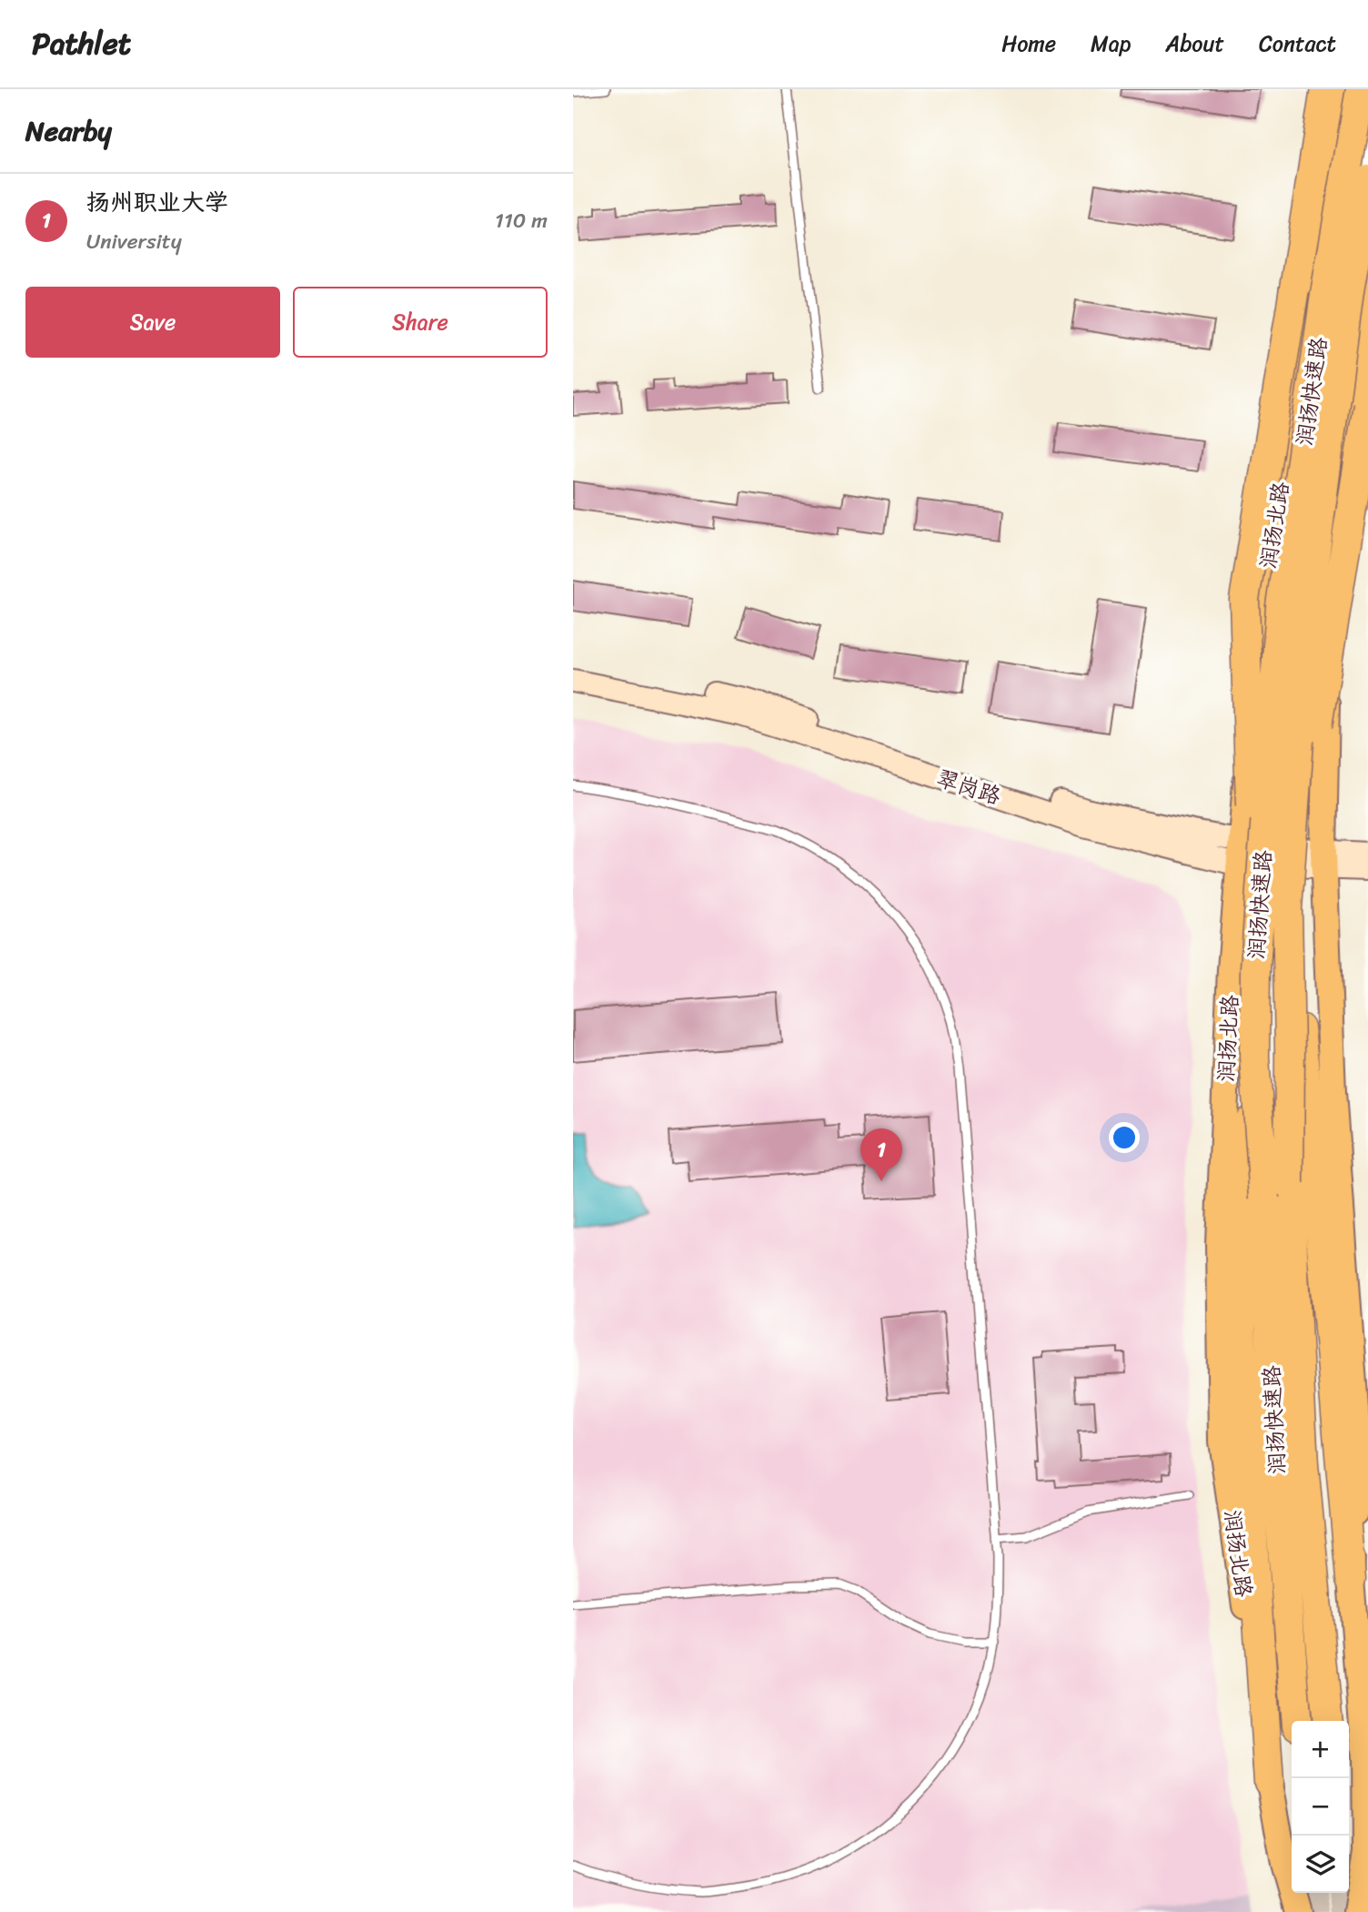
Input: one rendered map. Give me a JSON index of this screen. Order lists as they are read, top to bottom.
{
  "streets": {
    "highway": ["润扬快速路"],
    "main road": ["润扬北路", "翠岗路"]
  },
  "crossings": [
    ["润扬北路", "翠岗路"]
  ],
  "page": {
    "header": "Pathlet",
    "nav": [
      "Home",
      "Map",
      "About",
      "Contact"
    ],
    "heading": "Nearby",
    "list": [
      {
        "mark": "1",
        "name": "扬州职业大学",
        "note": "University",
        "value": "110 m"
      }
    ],
    "buttons": ["Save", "Share"],
    "pins": "1",
    "map_buttons": ["+", "−"]
  }
}
